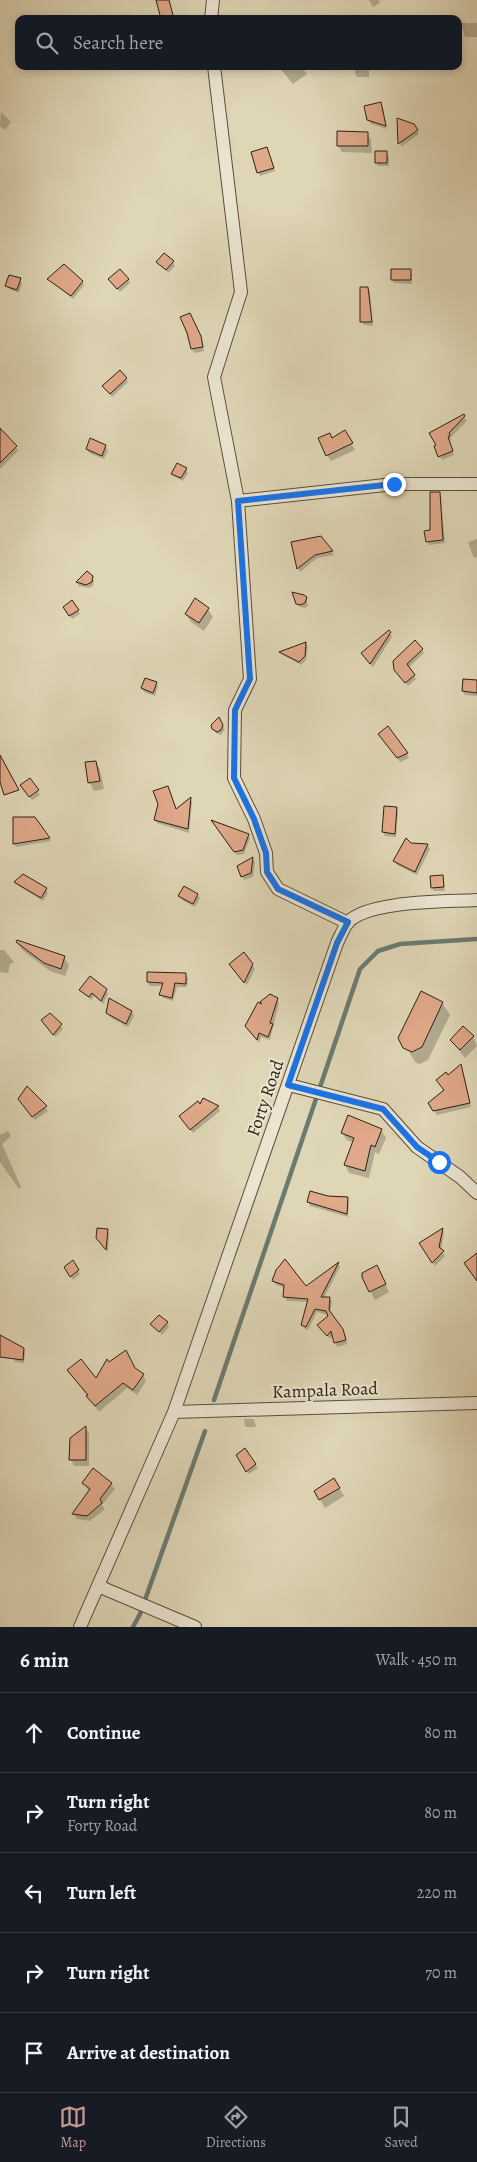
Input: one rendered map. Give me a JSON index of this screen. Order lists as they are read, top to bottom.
{
  "streets": {
    "street": ["Forty Road", "Kampala Road"]
  },
  "crossings": [
    ["Forty Road", "Kampala Road"]
  ],
  "page": {
    "search": "Search here",
    "heading": ["6 min", "Walk · 450 m"],
    "list": [
      ["Continue", "80 m"],
      ["Turn right", "Forty Road", "80 m"],
      ["Turn left", "220 m"],
      ["Turn right", "70 m"],
      "Arrive at destination"
    ],
    "nav": ["Map", "Directions", "Saved"]
  }
}
